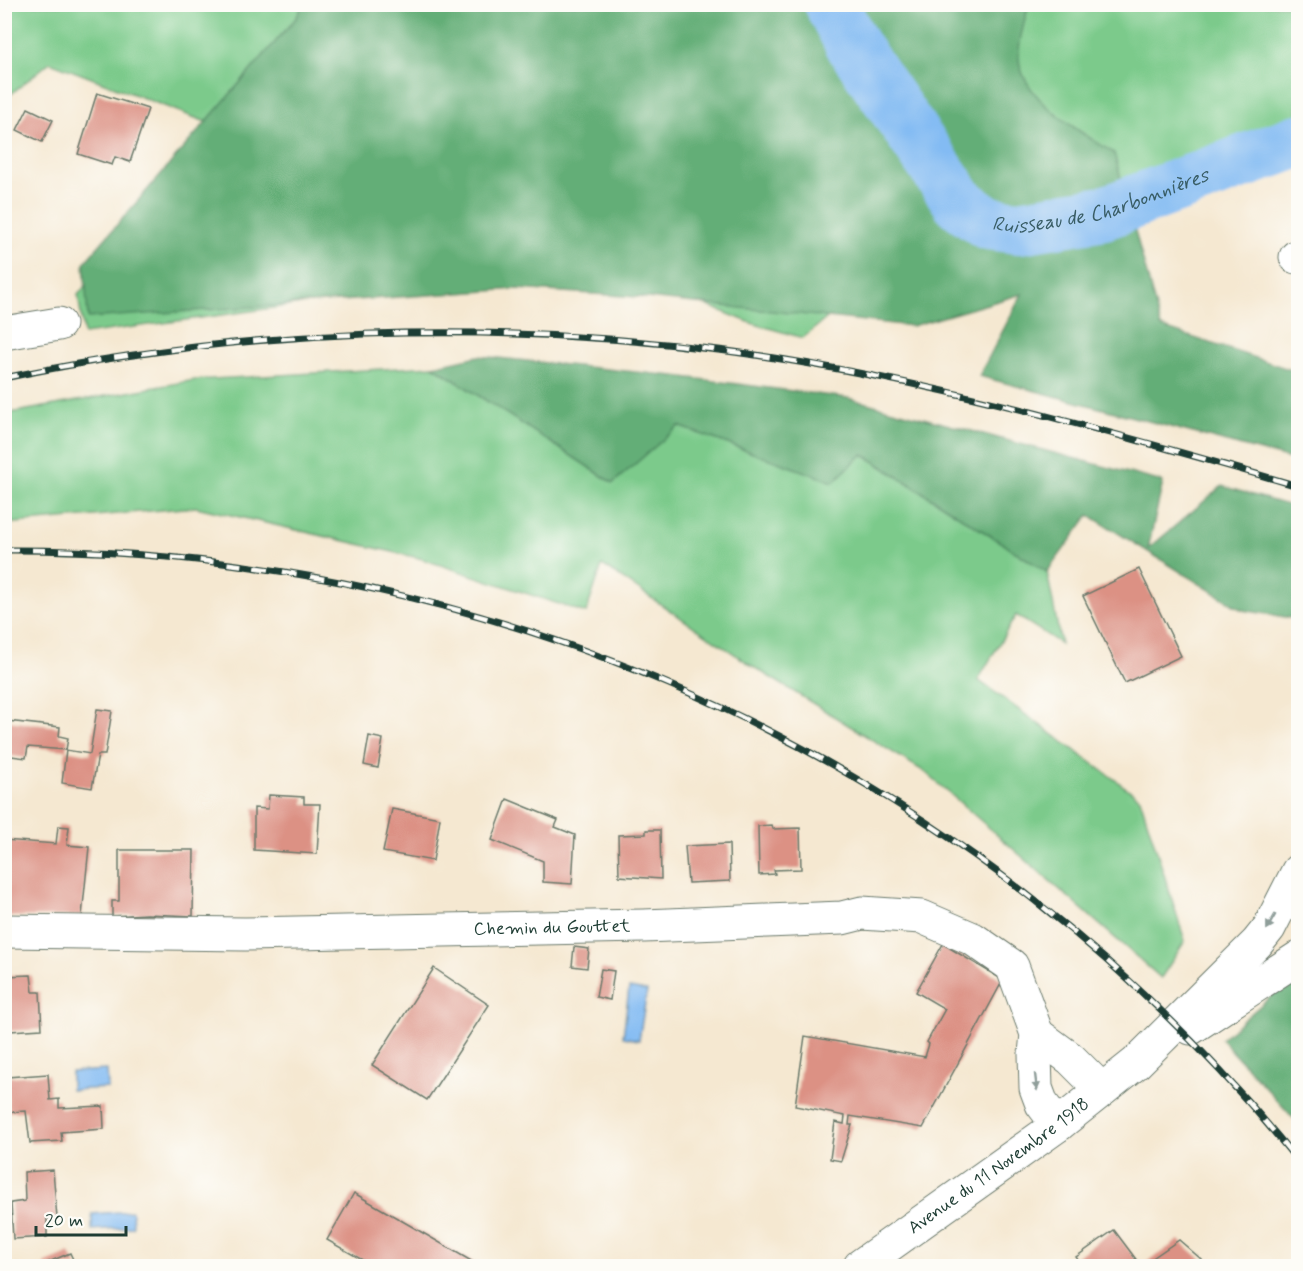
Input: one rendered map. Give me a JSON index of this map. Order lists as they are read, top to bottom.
{
  "streets": {
    "street": ["Chemin du Gouttet", "Avenue du 11 Novembre 1918"]
  },
  "crossings": [
    ["Chemin du Gouttet", "Avenue du 11 Novembre 1918"]
  ],
  "water": ["Ruisseau de Charbonnières"],
  "scale_bar": "20 m"
}
